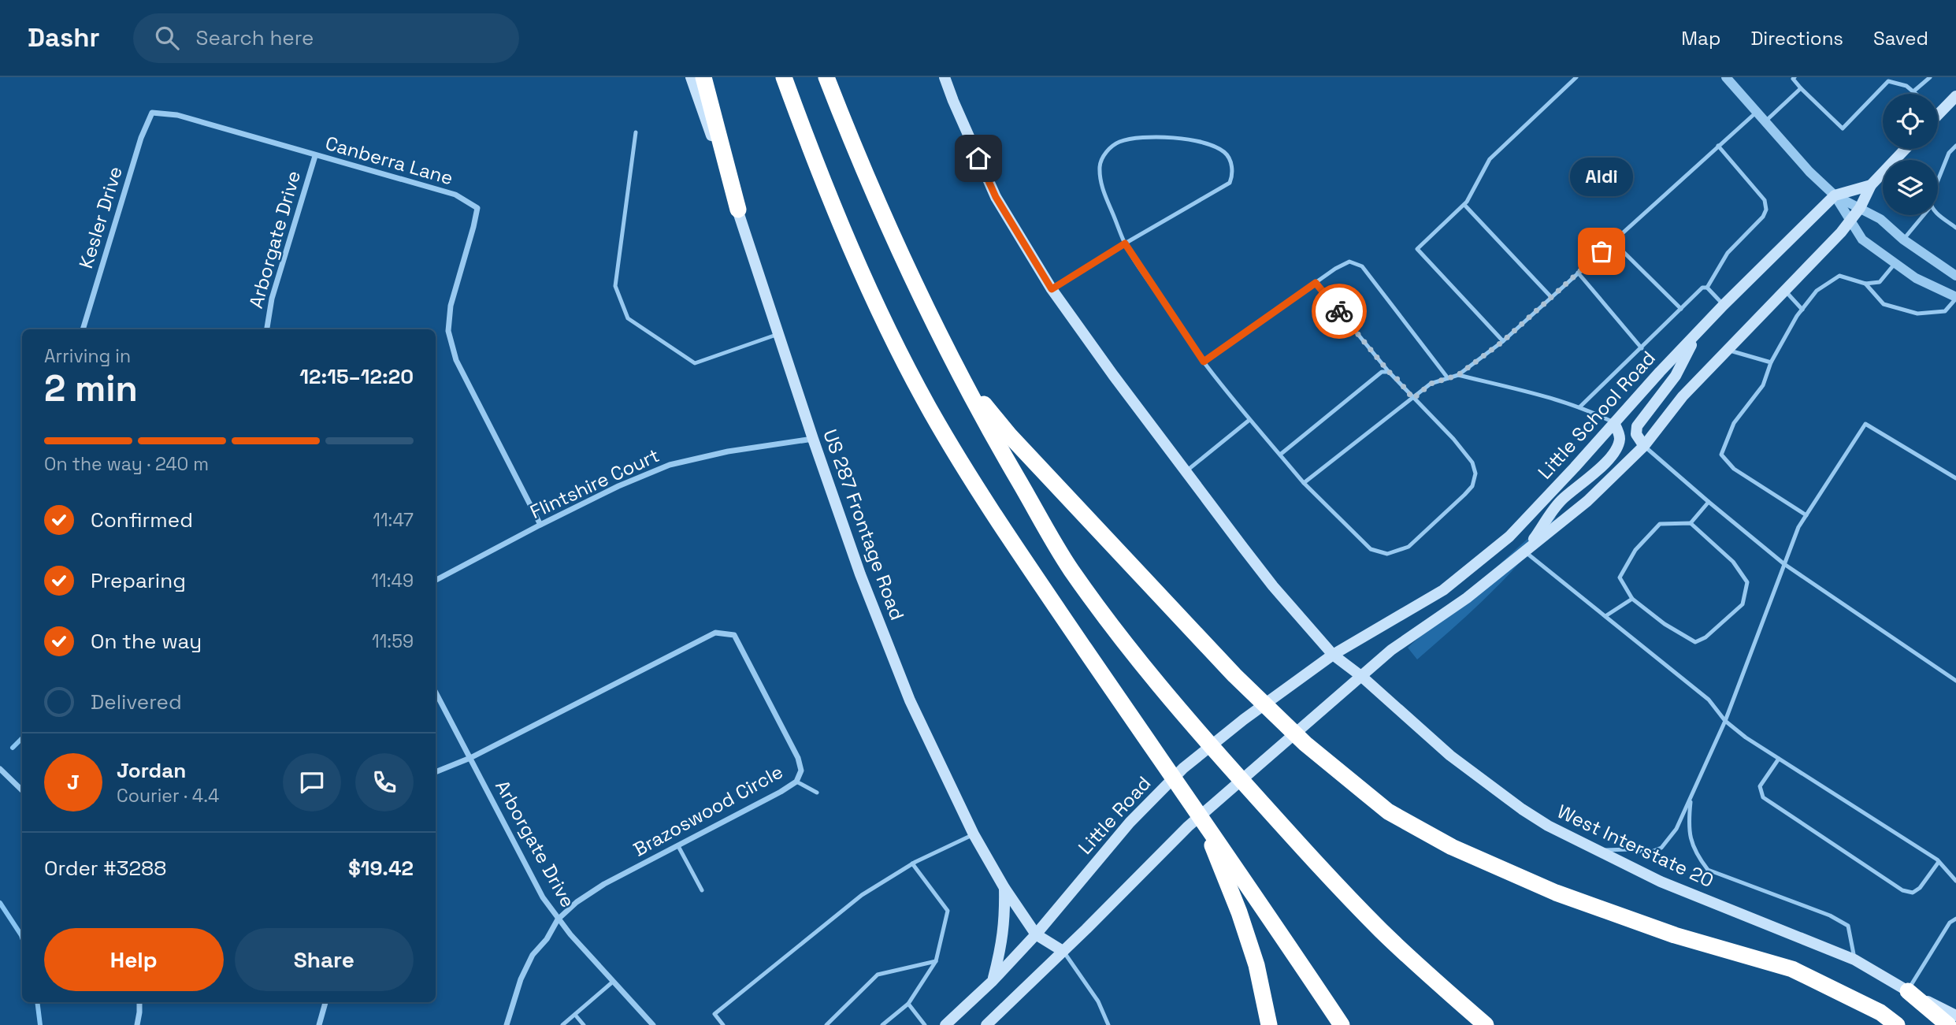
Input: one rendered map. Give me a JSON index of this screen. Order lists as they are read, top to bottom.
{
  "streets": {
    "main road": [
      "Little School Road",
      "US 287 Frontage Road",
      "Little Road",
      "West Interstate 20"
    ],
    "street": [
      "Canberra Lane",
      "Kesler Drive",
      "Arborgate Drive",
      "Flintshire Court",
      "Brazoswood Circle"
    ]
  },
  "crossings": [
    ["Canberra Lane", "Kesler Drive"],
    ["Canberra Lane", "Arborgate Drive"],
    ["Canberra Lane", "Flintshire Court"],
    ["Arborgate Drive", "Brazoswood Circle"],
    ["Little School Road", "Little Road"],
    ["Little School Road", "West Interstate 20"],
    ["Flintshire Court", "US 287 Frontage Road"],
    ["US 287 Frontage Road", "Little Road"],
    ["Little Road", "West Interstate 20"]
  ],
  "places": ["Aldi"],
  "page": {
    "header": "Dashr",
    "search": "Search here",
    "nav": ["Map", "Directions", "Saved"],
    "bubble": "Aldi",
    "heading": ["2 min", "Arriving in", "12:15–12:20"],
    "panel": [
      "Jordan",
      "Courier · 4.4",
      "Order #3288",
      "$19.42"
    ],
    "bar": "On the way · 240 m",
    "list": [
      ["Confirmed", "11:47"],
      ["Preparing", "11:49"],
      ["On the way", "11:59"],
      "Delivered"
    ],
    "round": "J",
    "buttons": ["Help", "Share"]
  }
}
